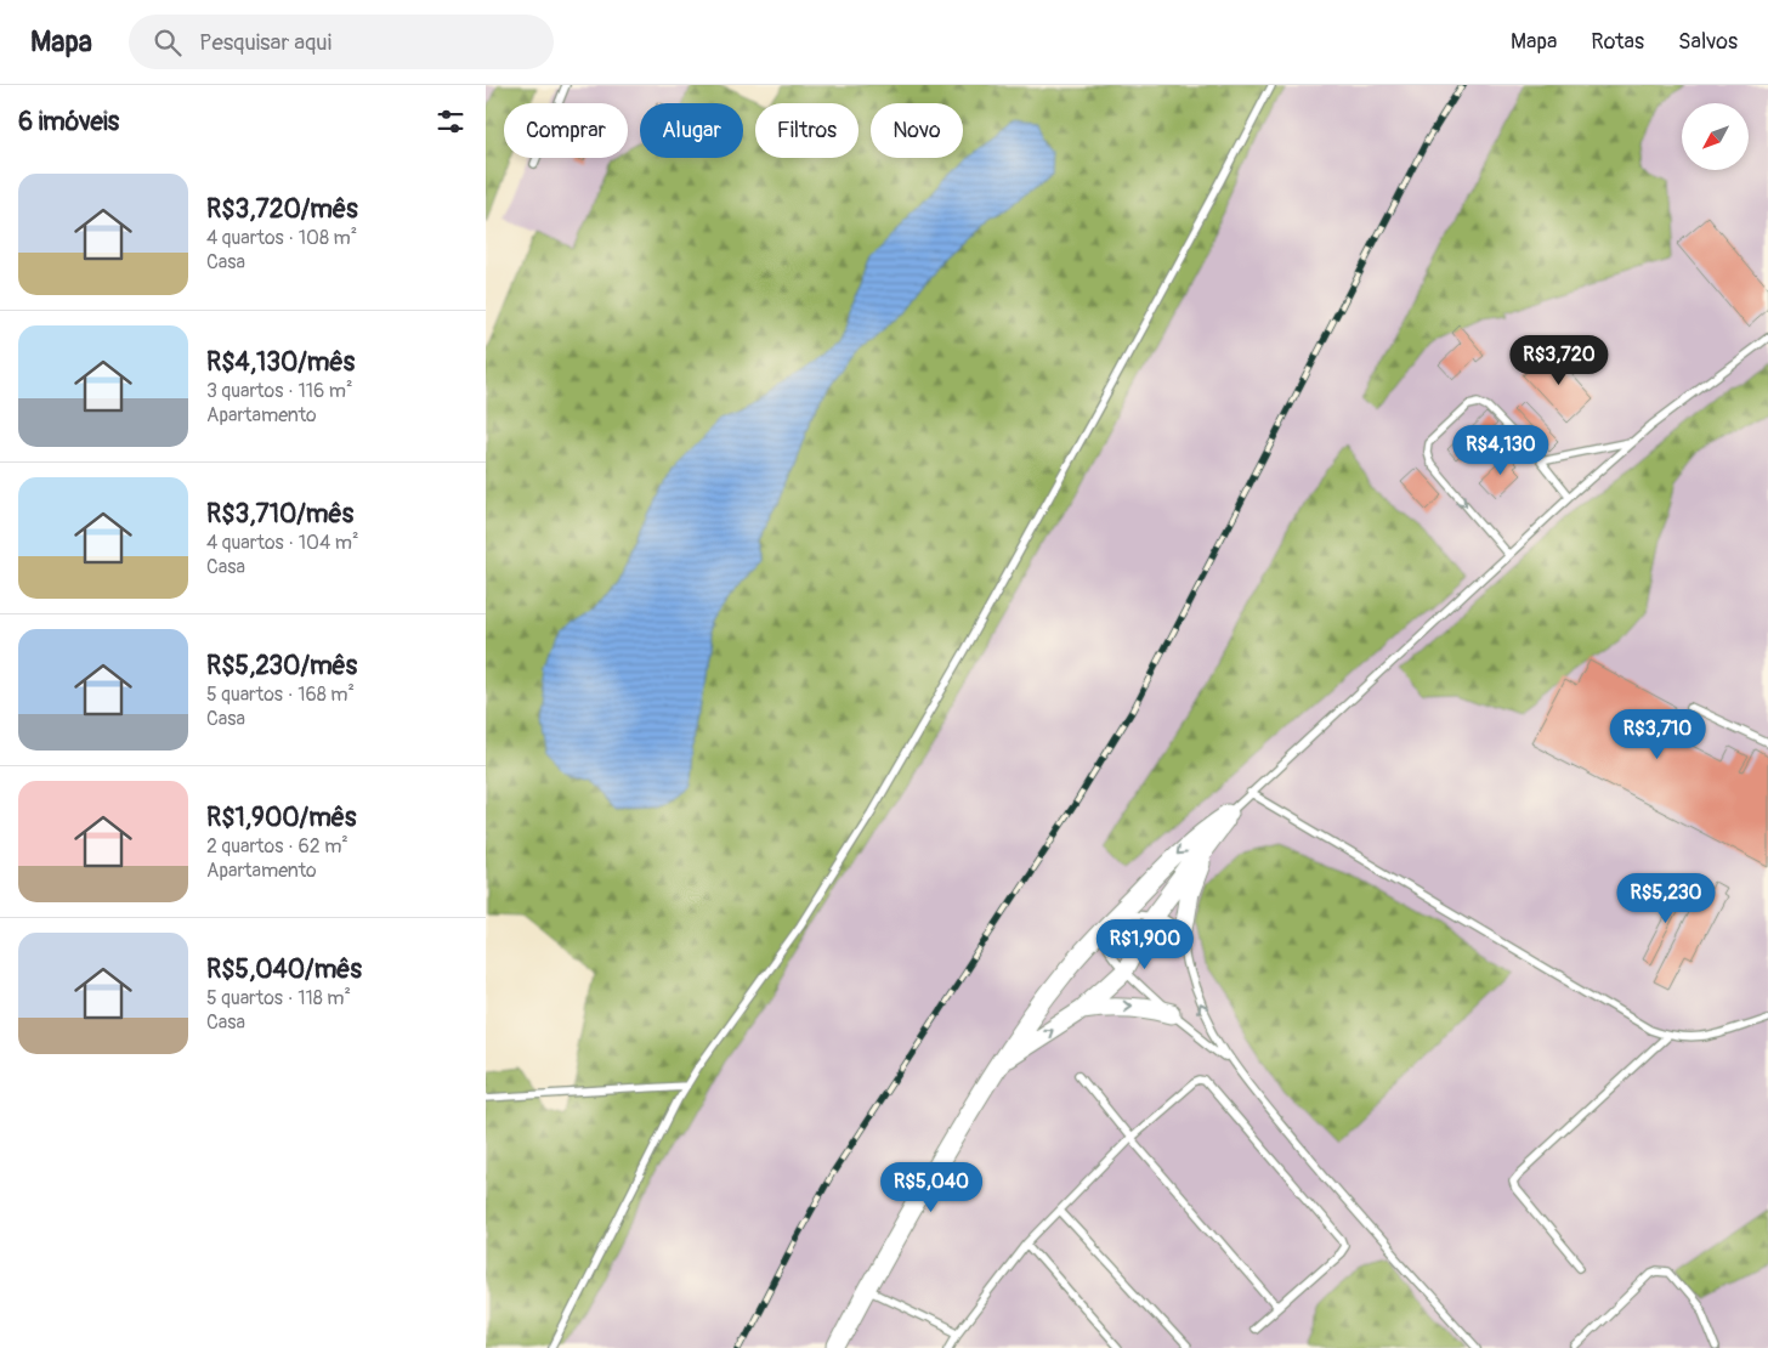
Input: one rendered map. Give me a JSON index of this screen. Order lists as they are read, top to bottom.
{
  "north": "bottom left",
  "page": {
    "header": "Mapa",
    "search": "Pesquisar aqui",
    "nav": ["Mapa", "Rotas", "Salvos"],
    "heading": "6 imóveis",
    "chip": [
      "Comprar",
      "Alugar",
      "Filtros",
      "Novo"
    ],
    "list": [
      {
        "name": "R$3,720/mês",
        "note": "4 quartos · 108 m² · Casa"
      },
      {
        "name": "R$4,130/mês",
        "note": "3 quartos · 116 m² · Apartamento"
      },
      {
        "name": "R$3,710/mês",
        "note": "4 quartos · 104 m² · Casa"
      },
      {
        "name": "R$5,230/mês",
        "note": "5 quartos · 168 m² · Casa"
      },
      {
        "name": "R$1,900/mês",
        "note": "2 quartos · 62 m² · Apartamento"
      },
      {
        "name": "R$5,040/mês",
        "note": "5 quartos · 118 m² · Casa"
      }
    ],
    "price": [
      "R$3,720",
      "R$4,130",
      "R$3,710",
      "R$5,230",
      "R$1,900",
      "R$5,040"
    ]
  }
}
